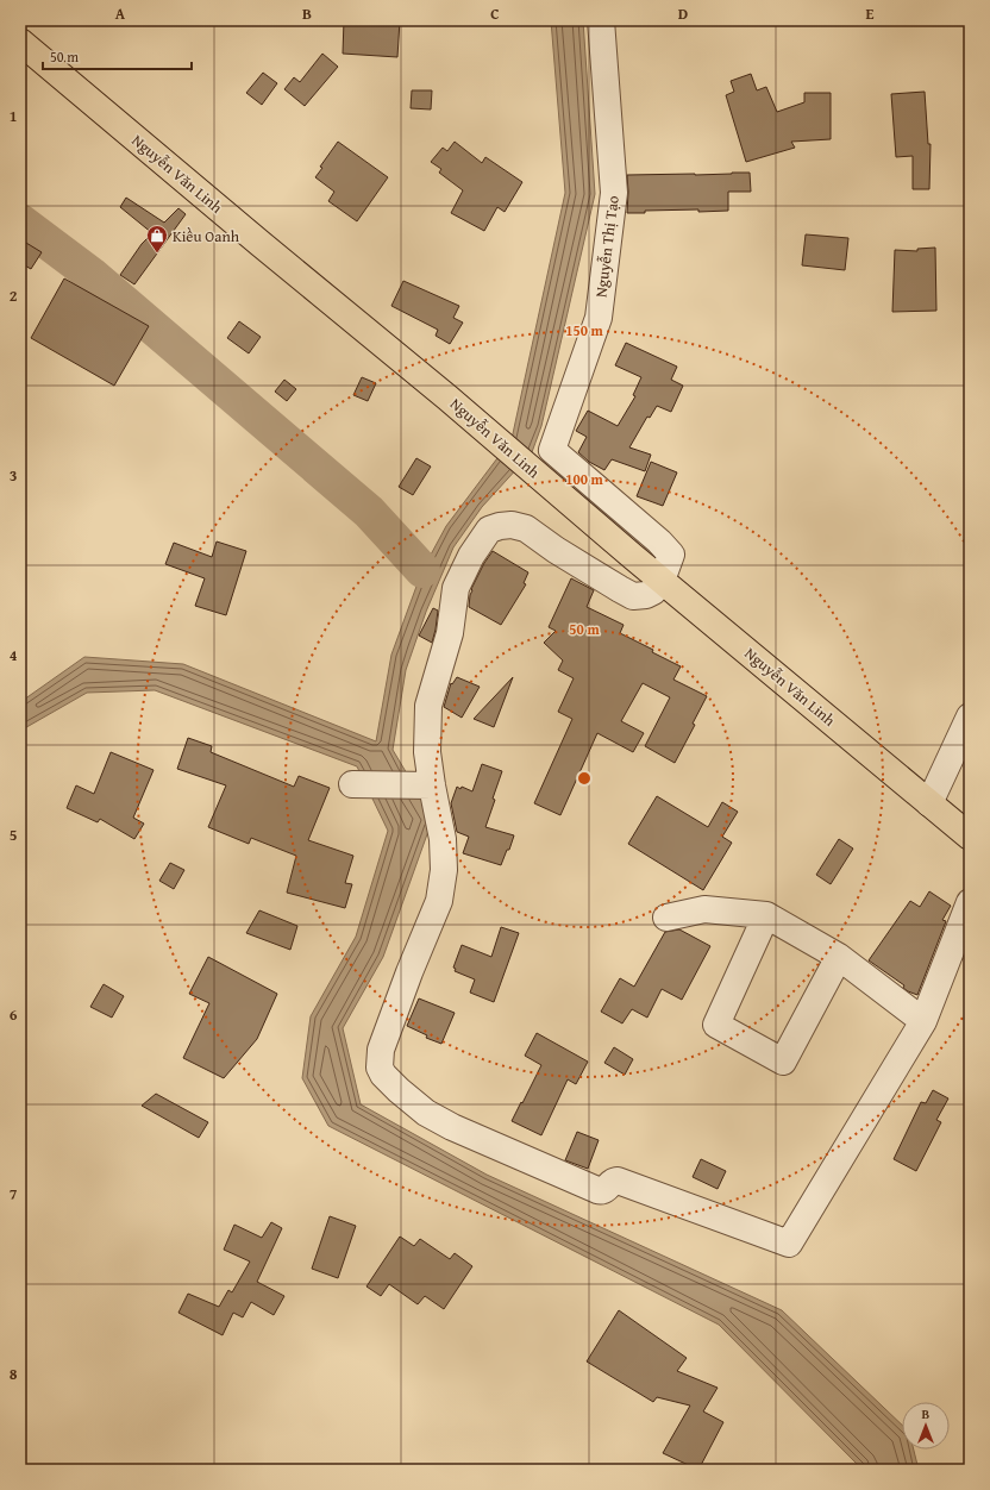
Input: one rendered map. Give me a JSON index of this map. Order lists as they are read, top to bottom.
{
  "streets": {
    "highway": ["Nguyễn Văn Linh"],
    "street": ["Nguyễn Thị Tạo"]
  },
  "crossings": [
    ["Nguyễn Văn Linh", "Nguyễn Thị Tạo"]
  ],
  "places": {
    "shop": ["Kiều Oanh"]
  },
  "scale_bar": "50 m",
  "north": "top",
  "grid": {
    "columns": [
      "A",
      "B",
      "C",
      "D",
      "E"
    ],
    "rows": [
      "1",
      "2",
      "3",
      "4",
      "5",
      "6",
      "7",
      "8"
    ]
  },
  "rings": ["150 m", "100 m", "50 m"]
}
